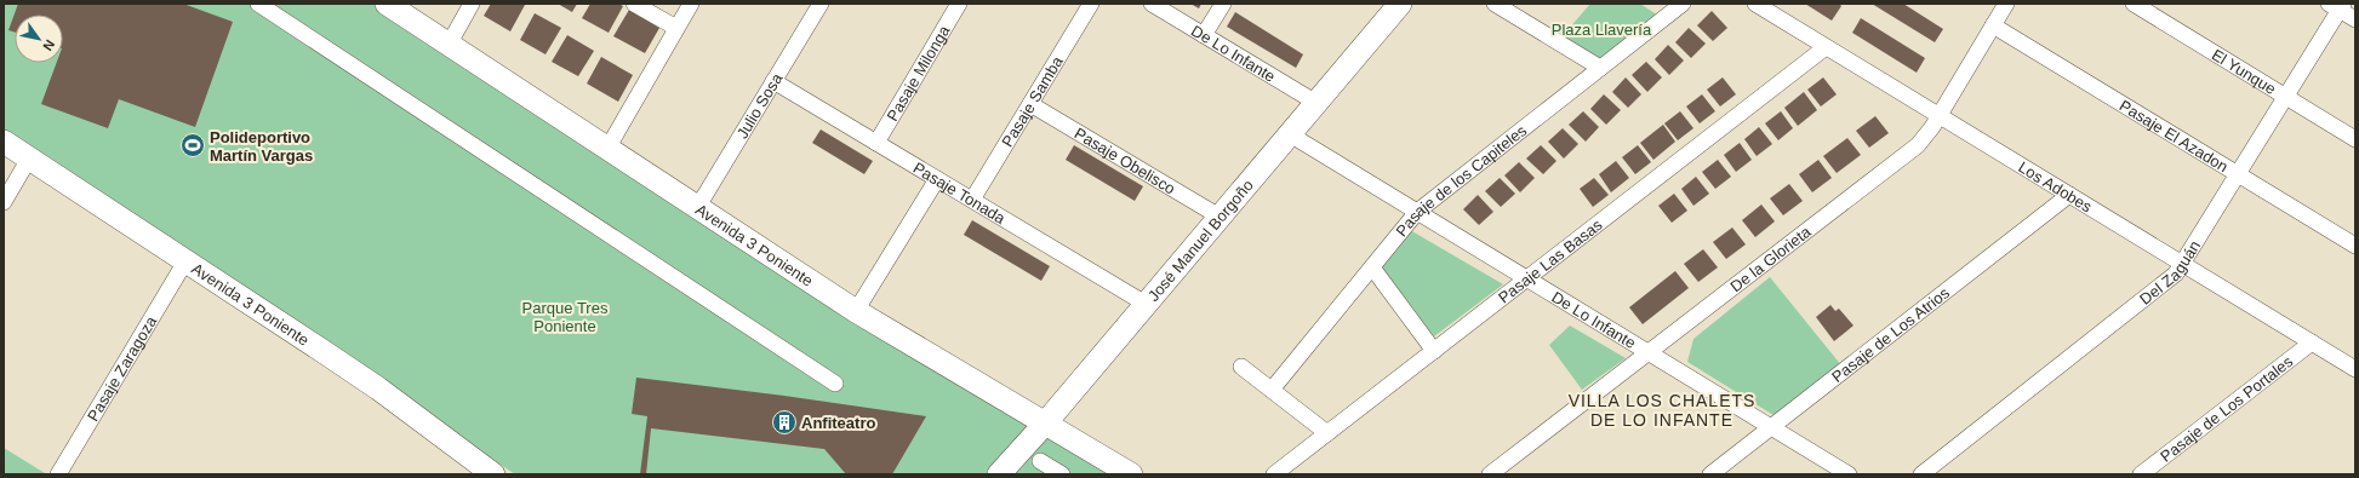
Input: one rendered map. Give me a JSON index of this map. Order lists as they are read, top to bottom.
{
  "streets": {
    "main road": ["José Manuel Borgoño", "Avenida 3 Poniente"],
    "street": [
      "De Lo Infante",
      "El Yunque",
      "Pasaje Milonga",
      "Pasaje Samba",
      "Julio Sosa",
      "Pasaje El Azadon",
      "Pasaje Obelisco",
      "Pasaje de los Capiteles",
      "Los Adobes",
      "Pasaje Tonada",
      "De la Glorieta",
      "Pasaje Las Basas",
      "Del Zaguán",
      "Pasaje de Los Atrios",
      "Pasaje Zaragoza",
      "Pasaje de Los Portales"
    ]
  },
  "crossings": [
    ["De Lo Infante", "Pasaje de los Capiteles"],
    ["De Lo Infante", "José Manuel Borgoño"],
    ["De Lo Infante", "De la Glorieta"],
    ["De Lo Infante", "Pasaje Las Basas"],
    ["De Lo Infante", "Pasaje de Los Atrios"],
    ["El Yunque", "Del Zaguán"],
    ["Pasaje Milonga", "Pasaje Tonada"],
    ["Pasaje Samba", "Pasaje Obelisco"],
    ["Pasaje Samba", "Pasaje Tonada"],
    ["Julio Sosa", "Pasaje Tonada"],
    ["Julio Sosa", "Avenida 3 Poniente"],
    ["Pasaje El Azadon", "De la Glorieta"],
    ["Pasaje El Azadon", "Del Zaguán"],
    ["Pasaje Obelisco", "José Manuel Borgoño"],
    ["Los Adobes", "De la Glorieta"],
    ["Los Adobes", "Pasaje Las Basas"],
    ["Los Adobes", "Del Zaguán"],
    ["Los Adobes", "Pasaje de Los Atrios"],
    ["Los Adobes", "Pasaje de Los Portales"],
    ["Pasaje Tonada", "José Manuel Borgoño"],
    ["José Manuel Borgoño", "Avenida 3 Poniente"],
    ["Avenida 3 Poniente", "Pasaje Zaragoza"]
  ],
  "districts": ["VILLA LOS CHALETS DE LO INFANTE"],
  "parks": ["Plaza Llavería", "Parque Tres Poniente"],
  "places": {
    "sports": ["Polideportivo Martín Vargas"],
    "building": ["Anfiteatro"]
  },
  "north": "bottom right"
}
